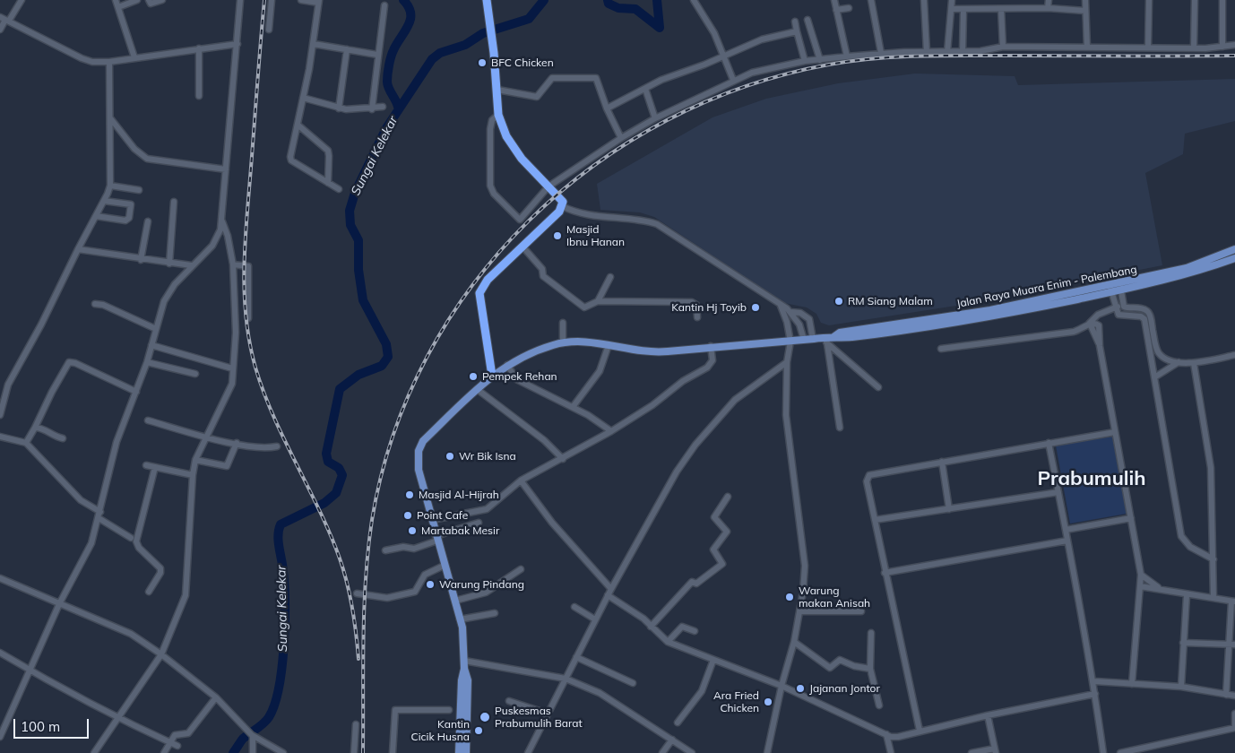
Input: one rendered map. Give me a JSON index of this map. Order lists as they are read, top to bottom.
{
  "streets": {
    "main road": ["Jalan Raya Muara Enim - Palembang"]
  },
  "districts": ["Prabumulih"],
  "water": ["Sungai Kelekar"],
  "places": [
    "BFC Chicken",
    "Masjid Ibnu Hanan",
    "RM Siang Malam",
    "Kantin Hj Toyib",
    "Pempek Rehan",
    "Wr Bik Isna",
    "Masjid Al-Hijrah",
    "Point Cafe",
    "Martabak Mesir",
    "Warung Pindang",
    "Warung makan Anisah",
    "Jajanan Jontor",
    "Ara Fried Chicken",
    "Puskesmas Prabumulih Barat",
    "Kantin Cicik Husna"
  ],
  "scale_bar": "100 m"
}
